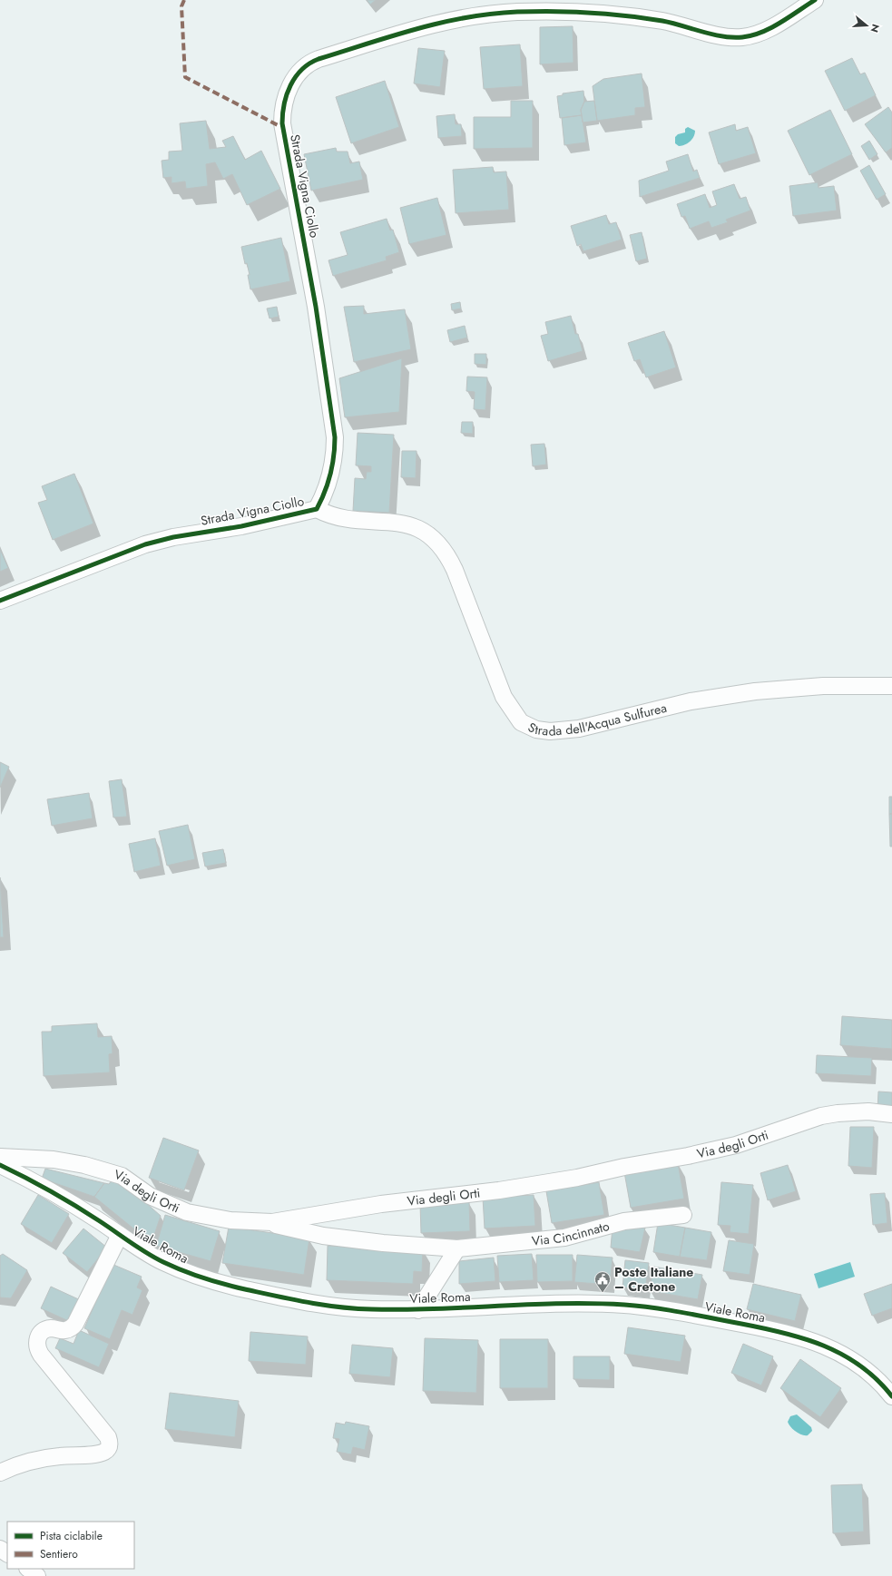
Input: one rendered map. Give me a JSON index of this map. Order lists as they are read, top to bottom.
{
  "streets": {
    "street": [
      "Strada Vigna Ciollo",
      "Strada dell'Acqua Sulfurea",
      "Via degli Orti",
      "Via Cincinnato",
      "Viale Roma"
    ]
  },
  "crossings": [
    ["Strada Vigna Ciollo", "Strada dell'Acqua Sulfurea"],
    ["Via degli Orti", "Via Cincinnato"]
  ],
  "places": {
    "public building": ["Poste Italiane – Cretone"]
  },
  "legend": ["Pista ciclabile", "Sentiero"],
  "north": "right"
}
